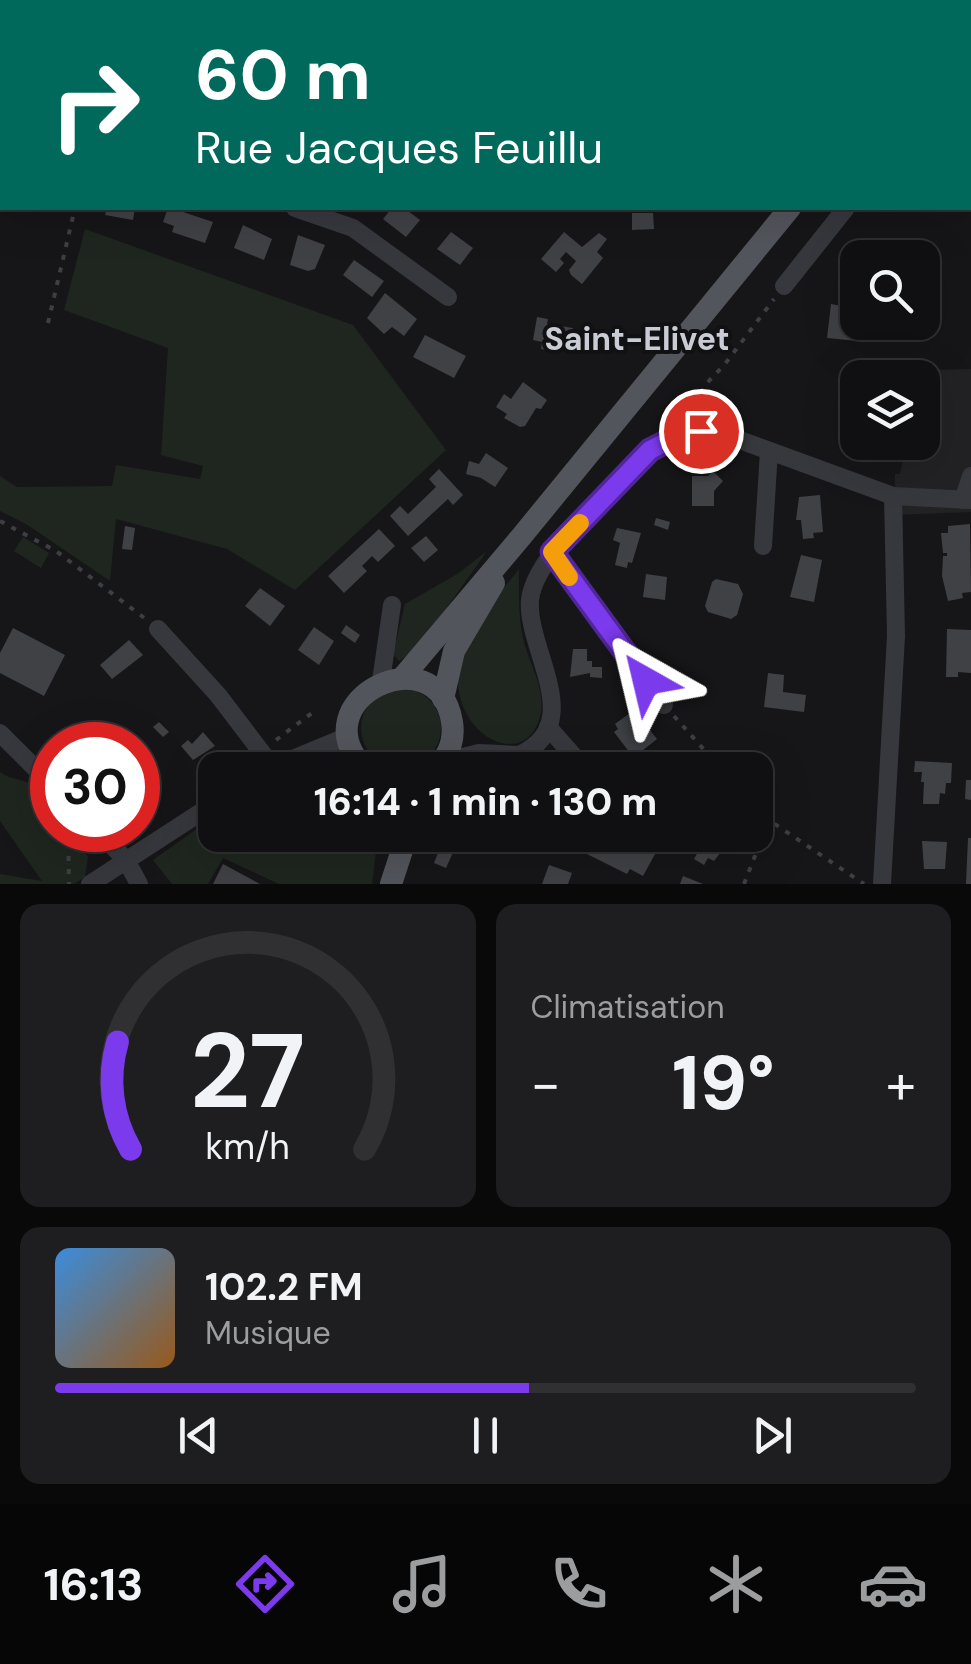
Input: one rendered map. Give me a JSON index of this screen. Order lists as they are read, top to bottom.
{
  "districts": ["Saint-Elivet"],
  "page": {
    "turn": ["60 m", "Rue Jacques Feuillu"],
    "limit": "30",
    "trip": "16:14 · 1 min · 130 m",
    "tile": "Climatisation",
    "heat": ["−", "19°", "+"],
    "song": ["102.2 FM", "Musique"],
    "tabs": "16:13",
    "gauge": ["27", "km/h"]
  }
}
